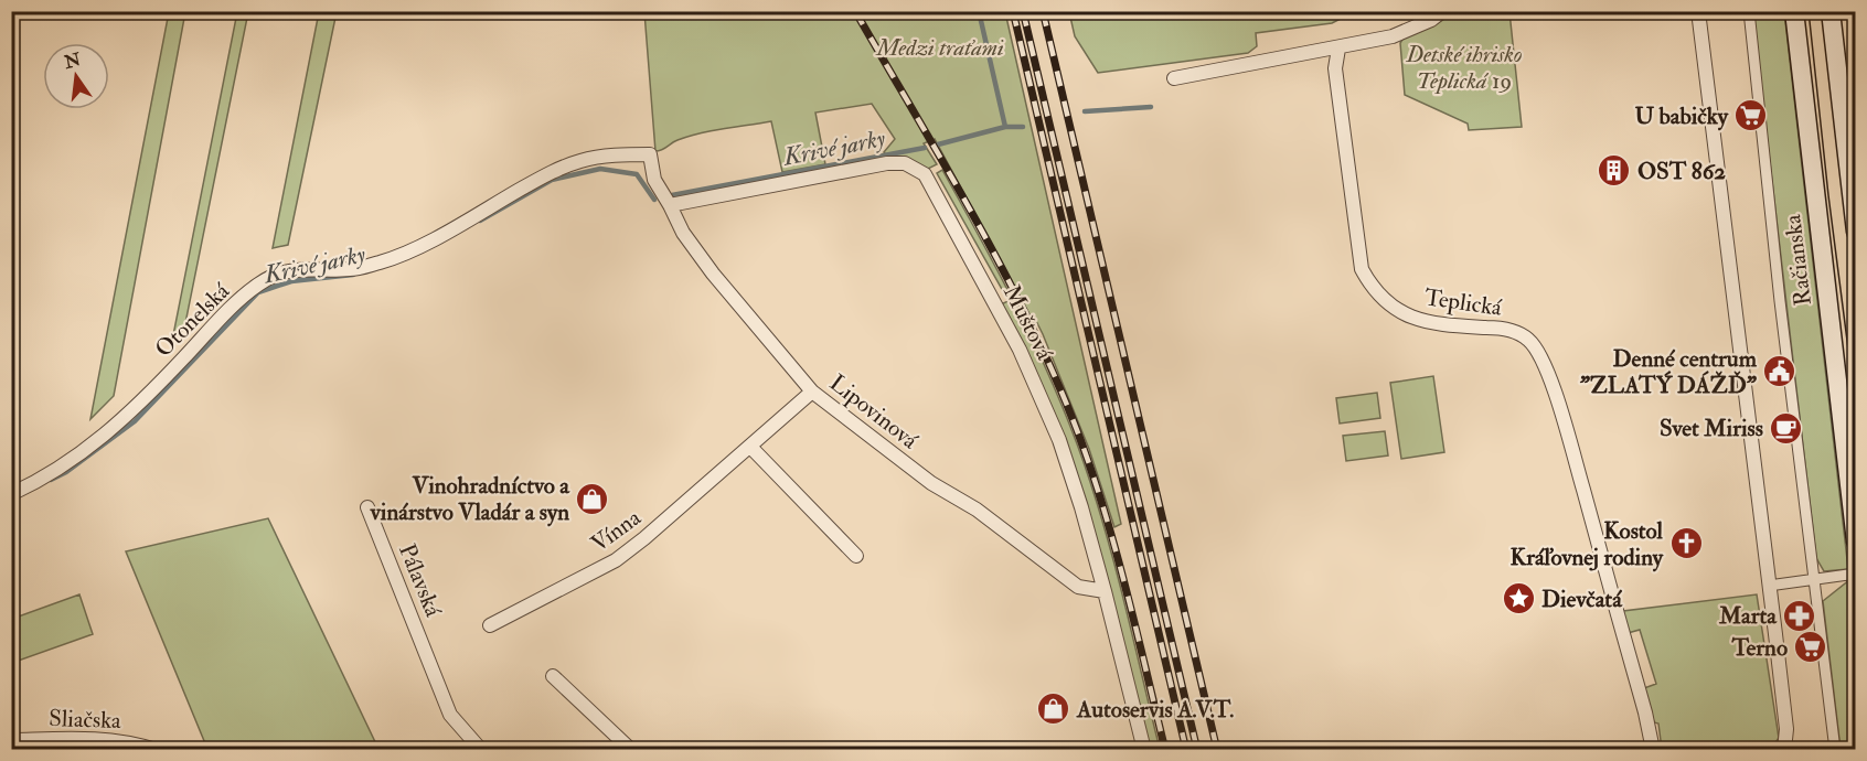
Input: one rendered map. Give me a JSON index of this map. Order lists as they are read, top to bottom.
{
  "streets": {
    "main road": ["Račianska"],
    "street": [
      "Teplická",
      "Otonelská",
      "Muštová",
      "Lipovinová",
      "Vínna",
      "Pálavská",
      "Sliačska"
    ]
  },
  "crossings": [
    ["Otonelská", "Lipovinová"],
    ["Muštová", "Lipovinová"],
    ["Lipovinová", "Vínna"]
  ],
  "water": ["Krivé jarky"],
  "parks": ["Medzi traťami", "Detské ihrisko Teplická 19"],
  "places": {
    "supermarket": ["U babičky", "Terno"],
    "building": ["OST 862"],
    "public building": ["Denné centrum \"ZLATÝ DÁŽĎ\""],
    "cafe": ["Svet Miriss"],
    "shop": ["Vinohradníctvo a vinárstvo Vladár a syn", "Autoservis A.V.T."],
    "church": ["Kostol Kráľovnej rodiny"],
    "place": ["Dievčatá"],
    "pharmacy": ["Marta"]
  },
  "north": "top"
}
